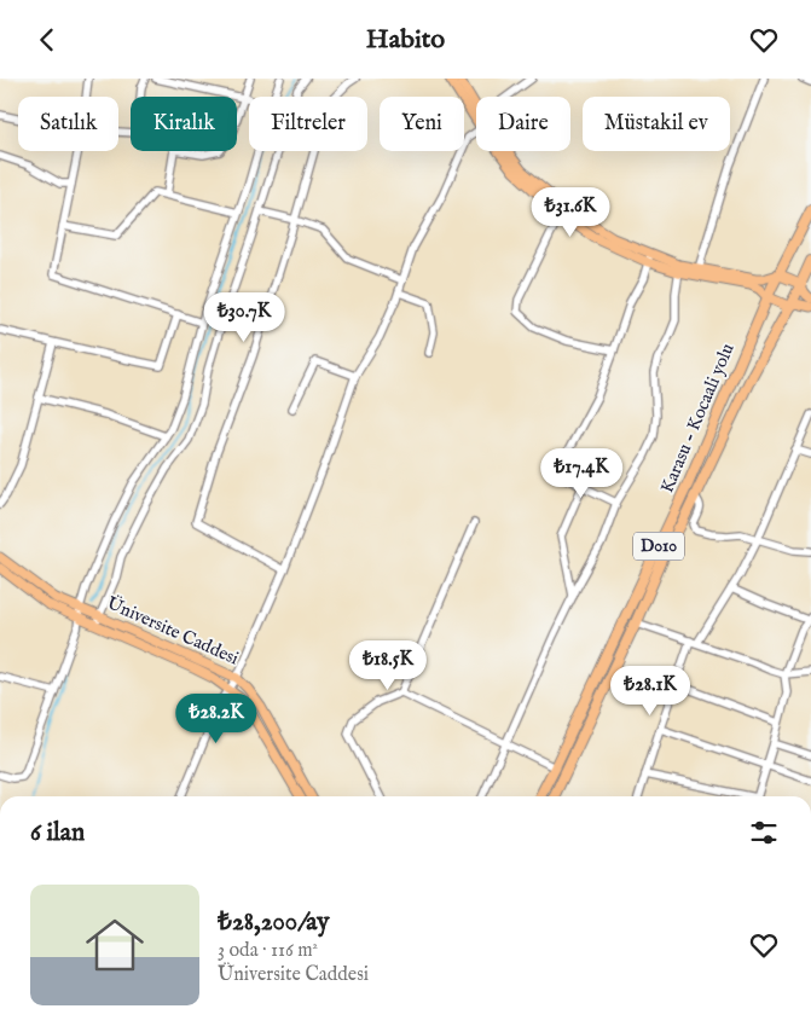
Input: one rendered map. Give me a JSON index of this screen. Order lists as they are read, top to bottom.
{
  "streets": {
    "highway": ["Karasu - Kocaali yolu", "D010"],
    "main road": ["Üniversite Caddesi"]
  },
  "crossings": [
    ["Karasu - Kocaali yolu", "D010"]
  ],
  "page": {
    "header": "Habito",
    "chip": [
      "Satılık",
      "Kiralık",
      "Filtreler",
      "Yeni",
      "Daire",
      "Müstakil ev"
    ],
    "price": [
      "₺31.6K",
      "₺30.7K",
      "₺17.4K",
      "₺18.5K",
      "₺28.1K",
      "₺28.2K"
    ],
    "heading": "6 ilan",
    "list": [
      {
        "name": "₺28,200/ay",
        "note": "3 oda · 116 m² · Üniversite Caddesi"
      }
    ]
  }
}
